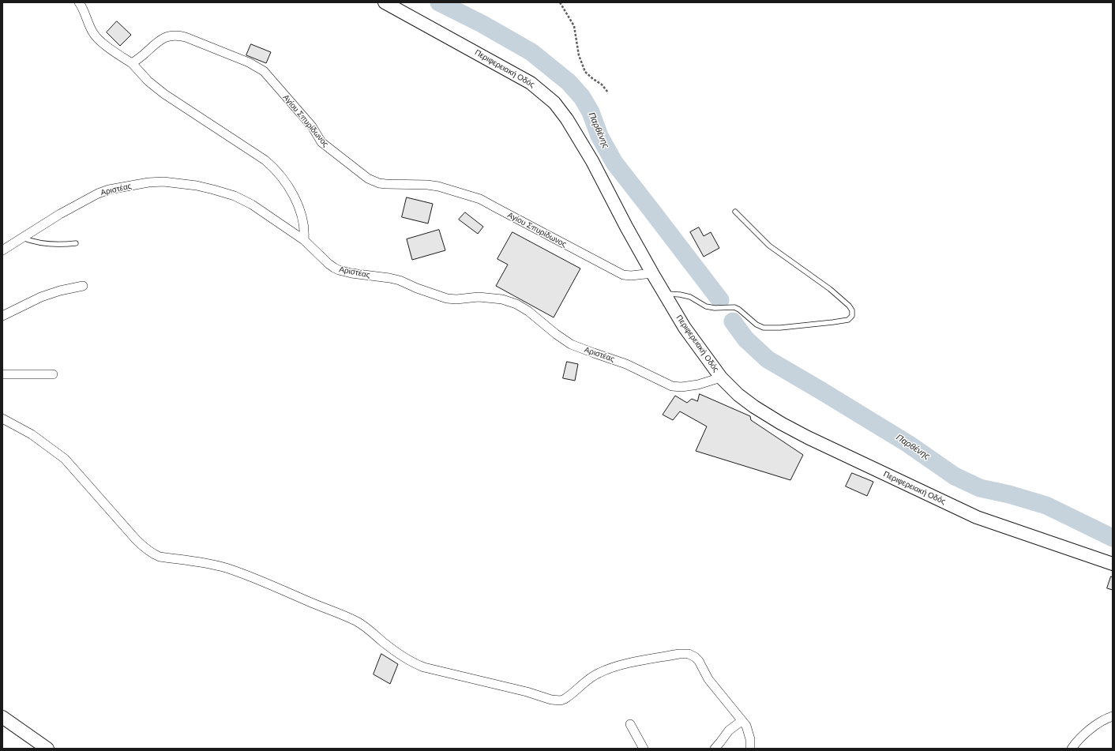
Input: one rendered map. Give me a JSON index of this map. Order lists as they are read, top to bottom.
{
  "streets": {
    "main road": ["Περιφερειακή Οδός"],
    "street": ["Αγίου Σπυρίδωνος", "Αριστέας"]
  },
  "crossings": [
    ["Περιφερειακή Οδός", "Αγίου Σπυρίδωνος"],
    ["Περιφερειακή Οδός", "Αριστέας"]
  ],
  "water": ["Παρθένης"]
}
